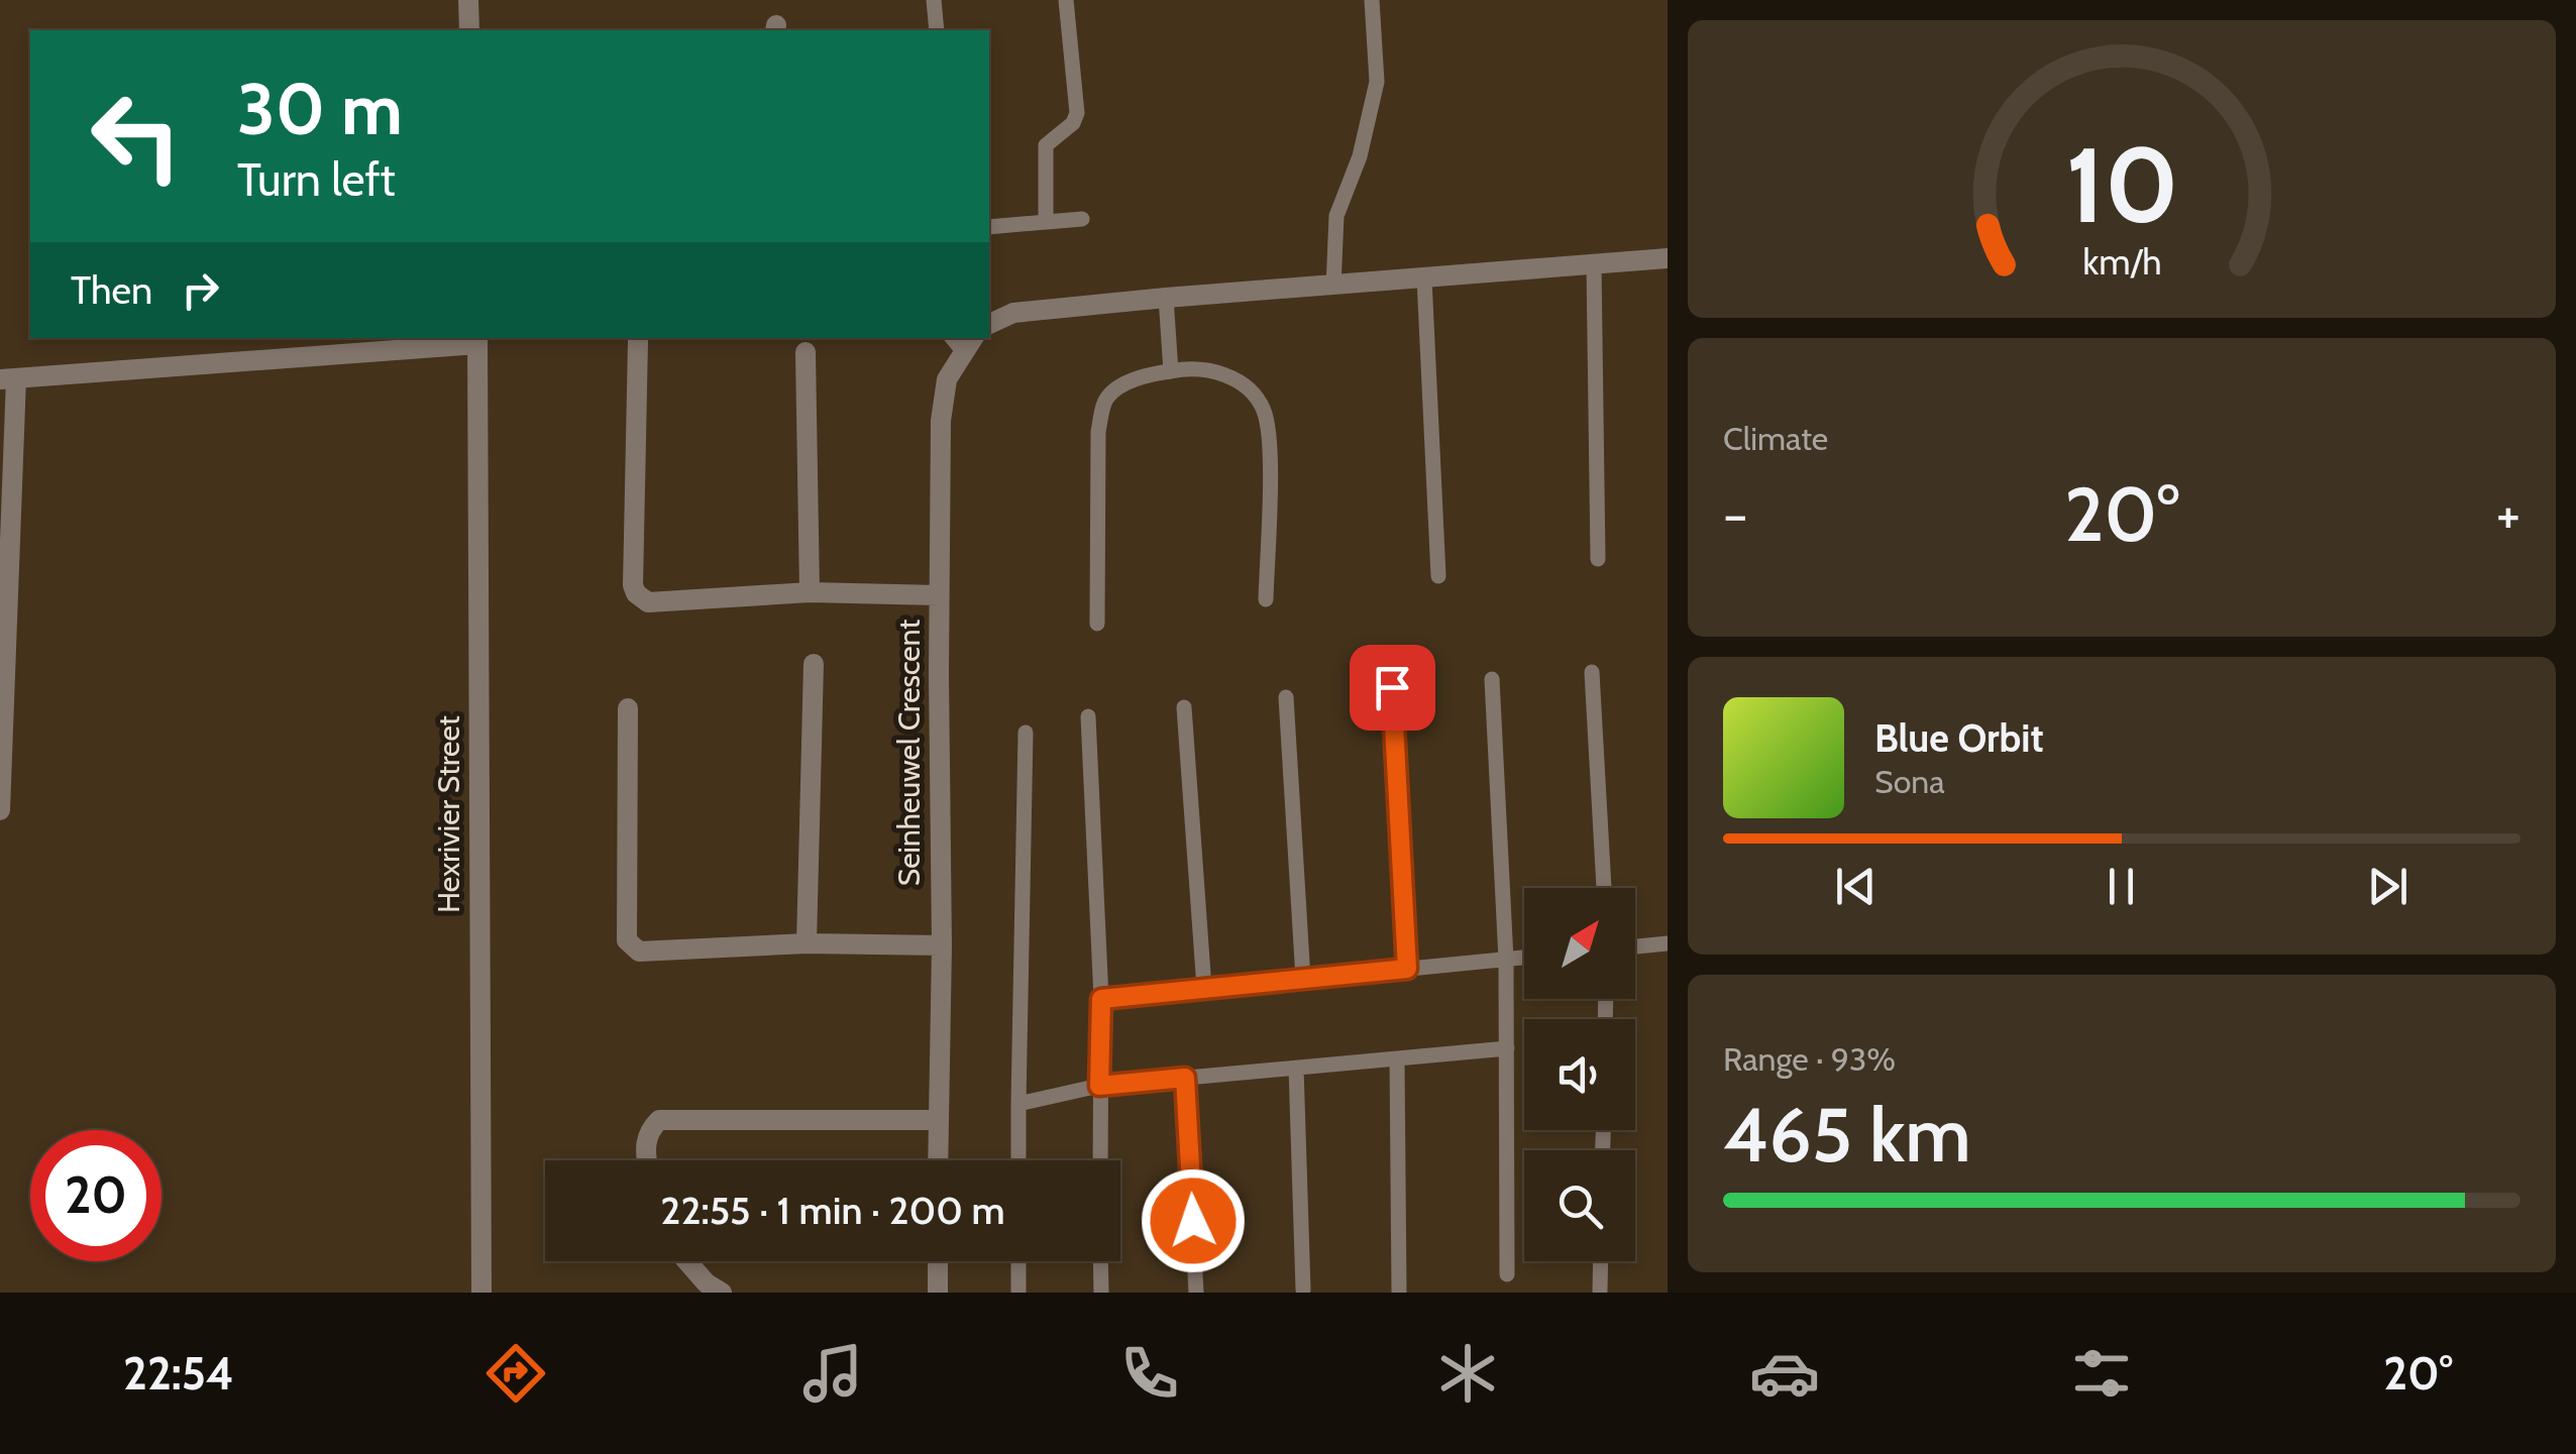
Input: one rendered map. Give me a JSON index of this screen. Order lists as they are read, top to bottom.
{
  "streets": {
    "street": ["Seinheuwel Crescent", "Hexrivier Street"]
  },
  "north": "top right",
  "page": {
    "turn": ["30 m", "Turn left"],
    "then": "Then",
    "tile": [
      "Climate",
      ["Range · 93%", "465 km"]
    ],
    "heat": ["−", "20°", "+"],
    "song": ["Blue Orbit", "Sona"],
    "limit": "20",
    "trip": "22:55 · 1 min · 200 m",
    "tabs": ["22:54", "20°"],
    "gauge": ["10", "km/h"]
  }
}
